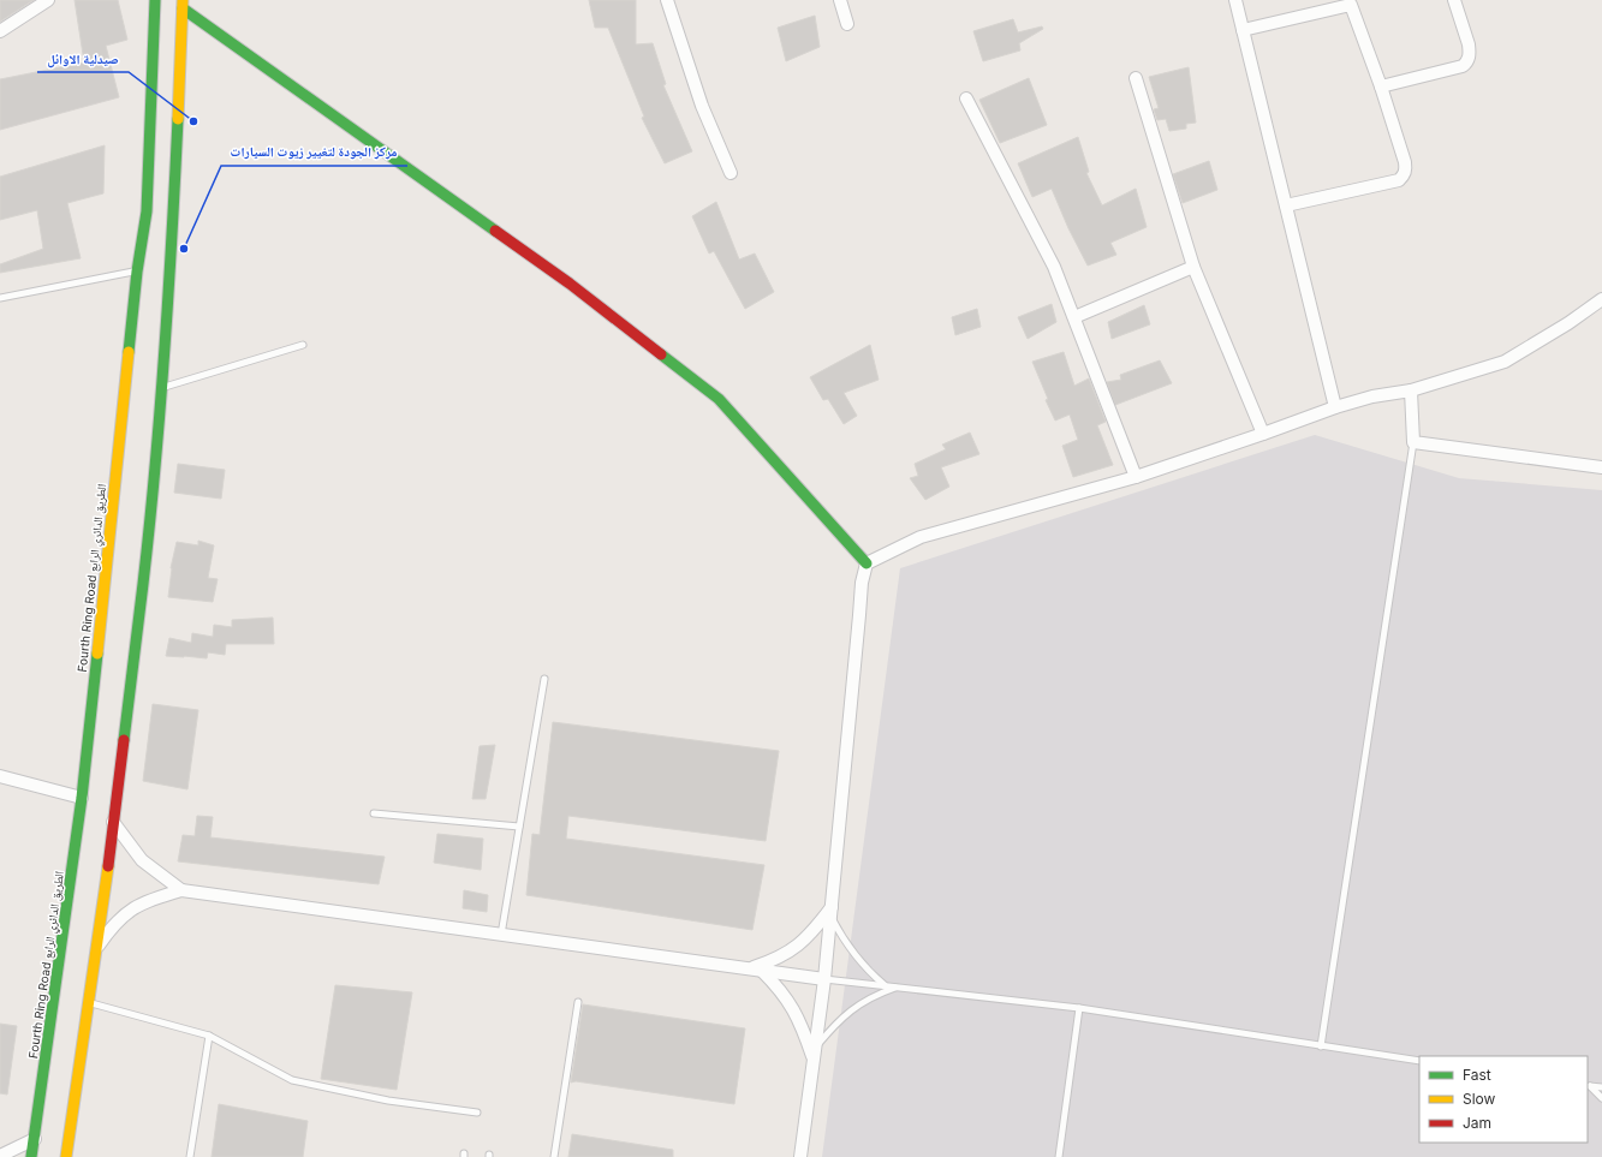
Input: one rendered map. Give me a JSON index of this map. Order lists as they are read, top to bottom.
{
  "streets": {
    "main road": ["Fourth Ring Road الطريق الدائري الرابع"]
  },
  "places": ["صيدلية الاوائل", "مركز الجودة لتغيير زيوت السيارات"],
  "legend": ["Fast", "Slow", "Jam"]
}
